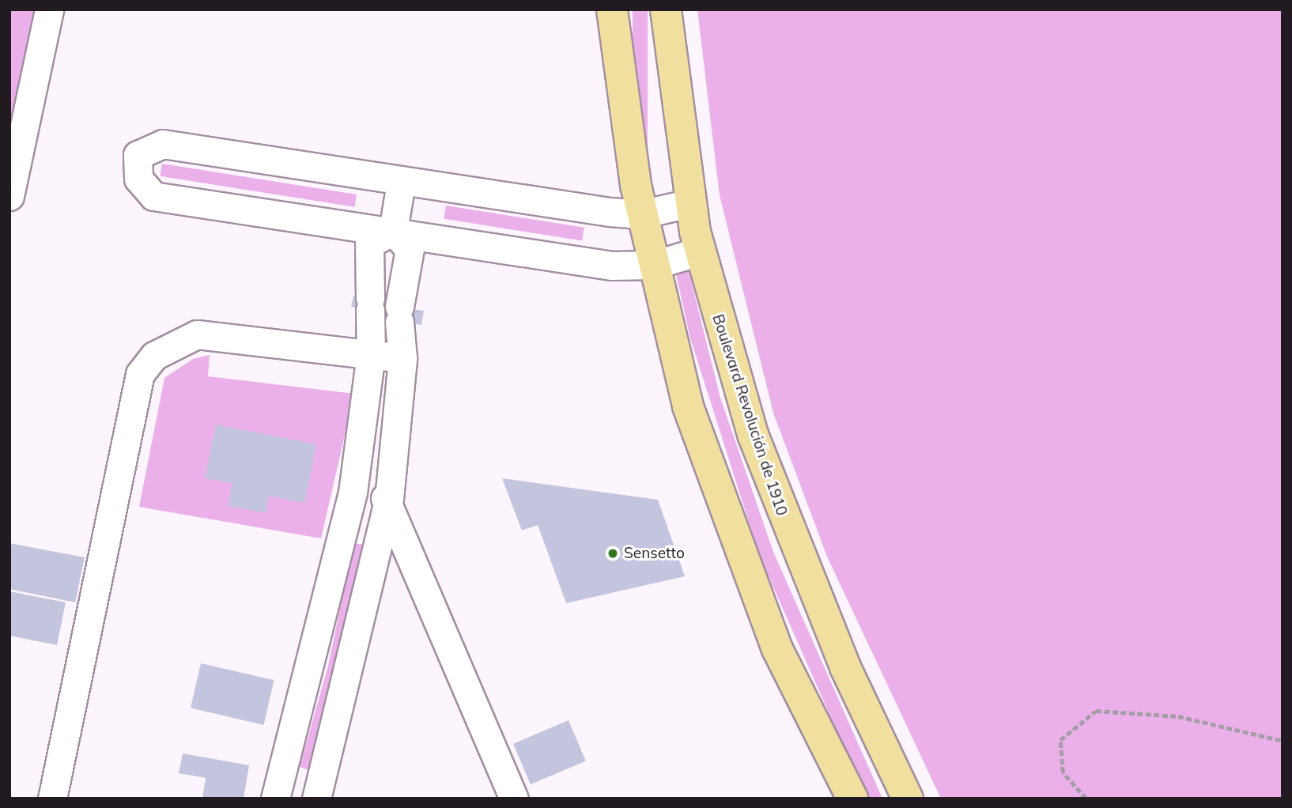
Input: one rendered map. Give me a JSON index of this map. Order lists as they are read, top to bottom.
{
  "streets": {
    "main road": ["Boulevard Revolución de 1910"]
  },
  "places": ["Sensetto"]
}
